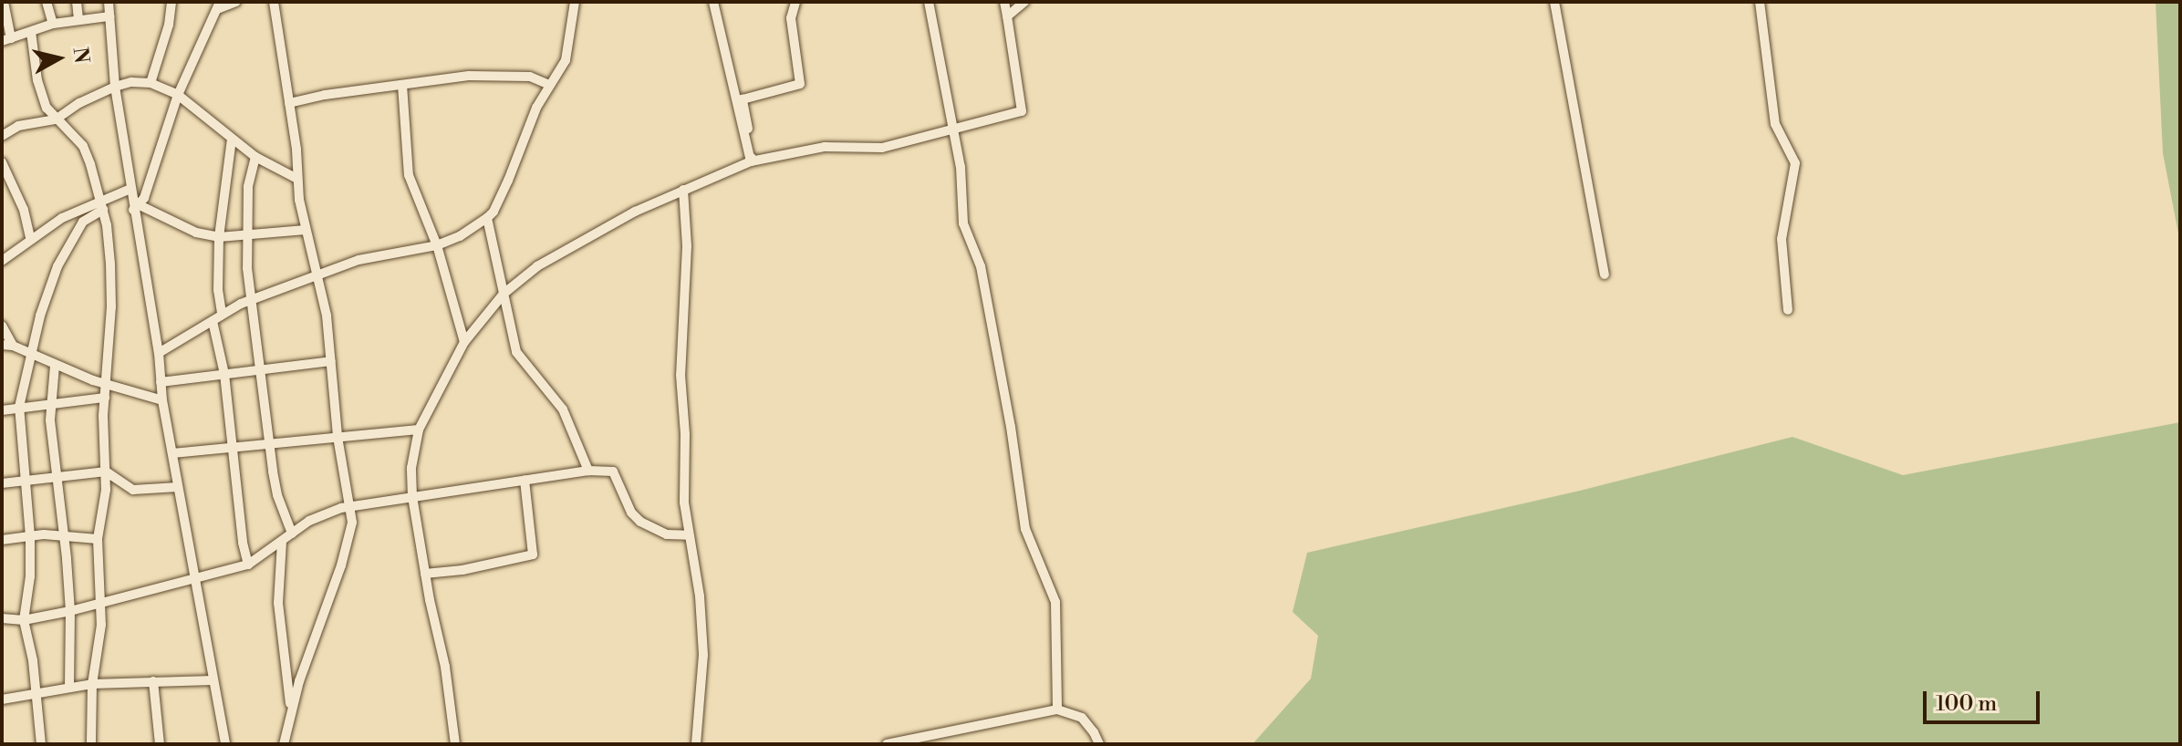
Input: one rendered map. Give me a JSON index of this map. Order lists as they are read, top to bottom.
{
  "scale_bar": "100 m",
  "north": "right"
}
